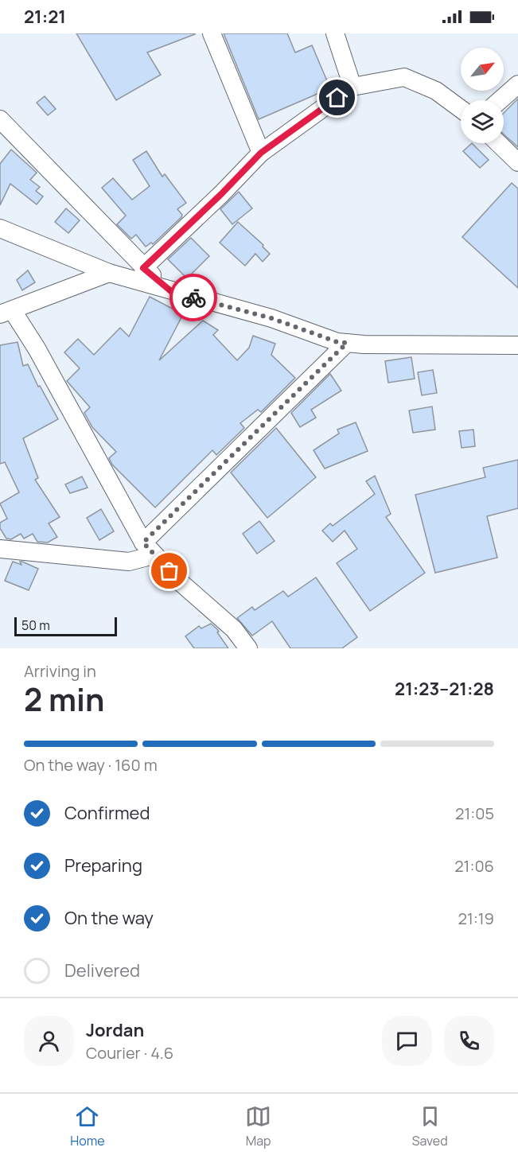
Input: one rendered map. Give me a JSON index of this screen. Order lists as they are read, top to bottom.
{
  "scale_bar": "50 m",
  "north": "top right",
  "page": {
    "status": "21:21",
    "scale": "50 m",
    "heading": ["2 min", "Arriving in", "21:23–21:28"],
    "panel": ["Jordan", "Courier · 4.6"],
    "bar": "On the way · 160 m",
    "list": [
      ["Confirmed", "21:05"],
      ["Preparing", "21:06"],
      ["On the way", "21:19"],
      "Delivered"
    ],
    "tabs": ["Home", "Map", "Saved"]
  }
}
